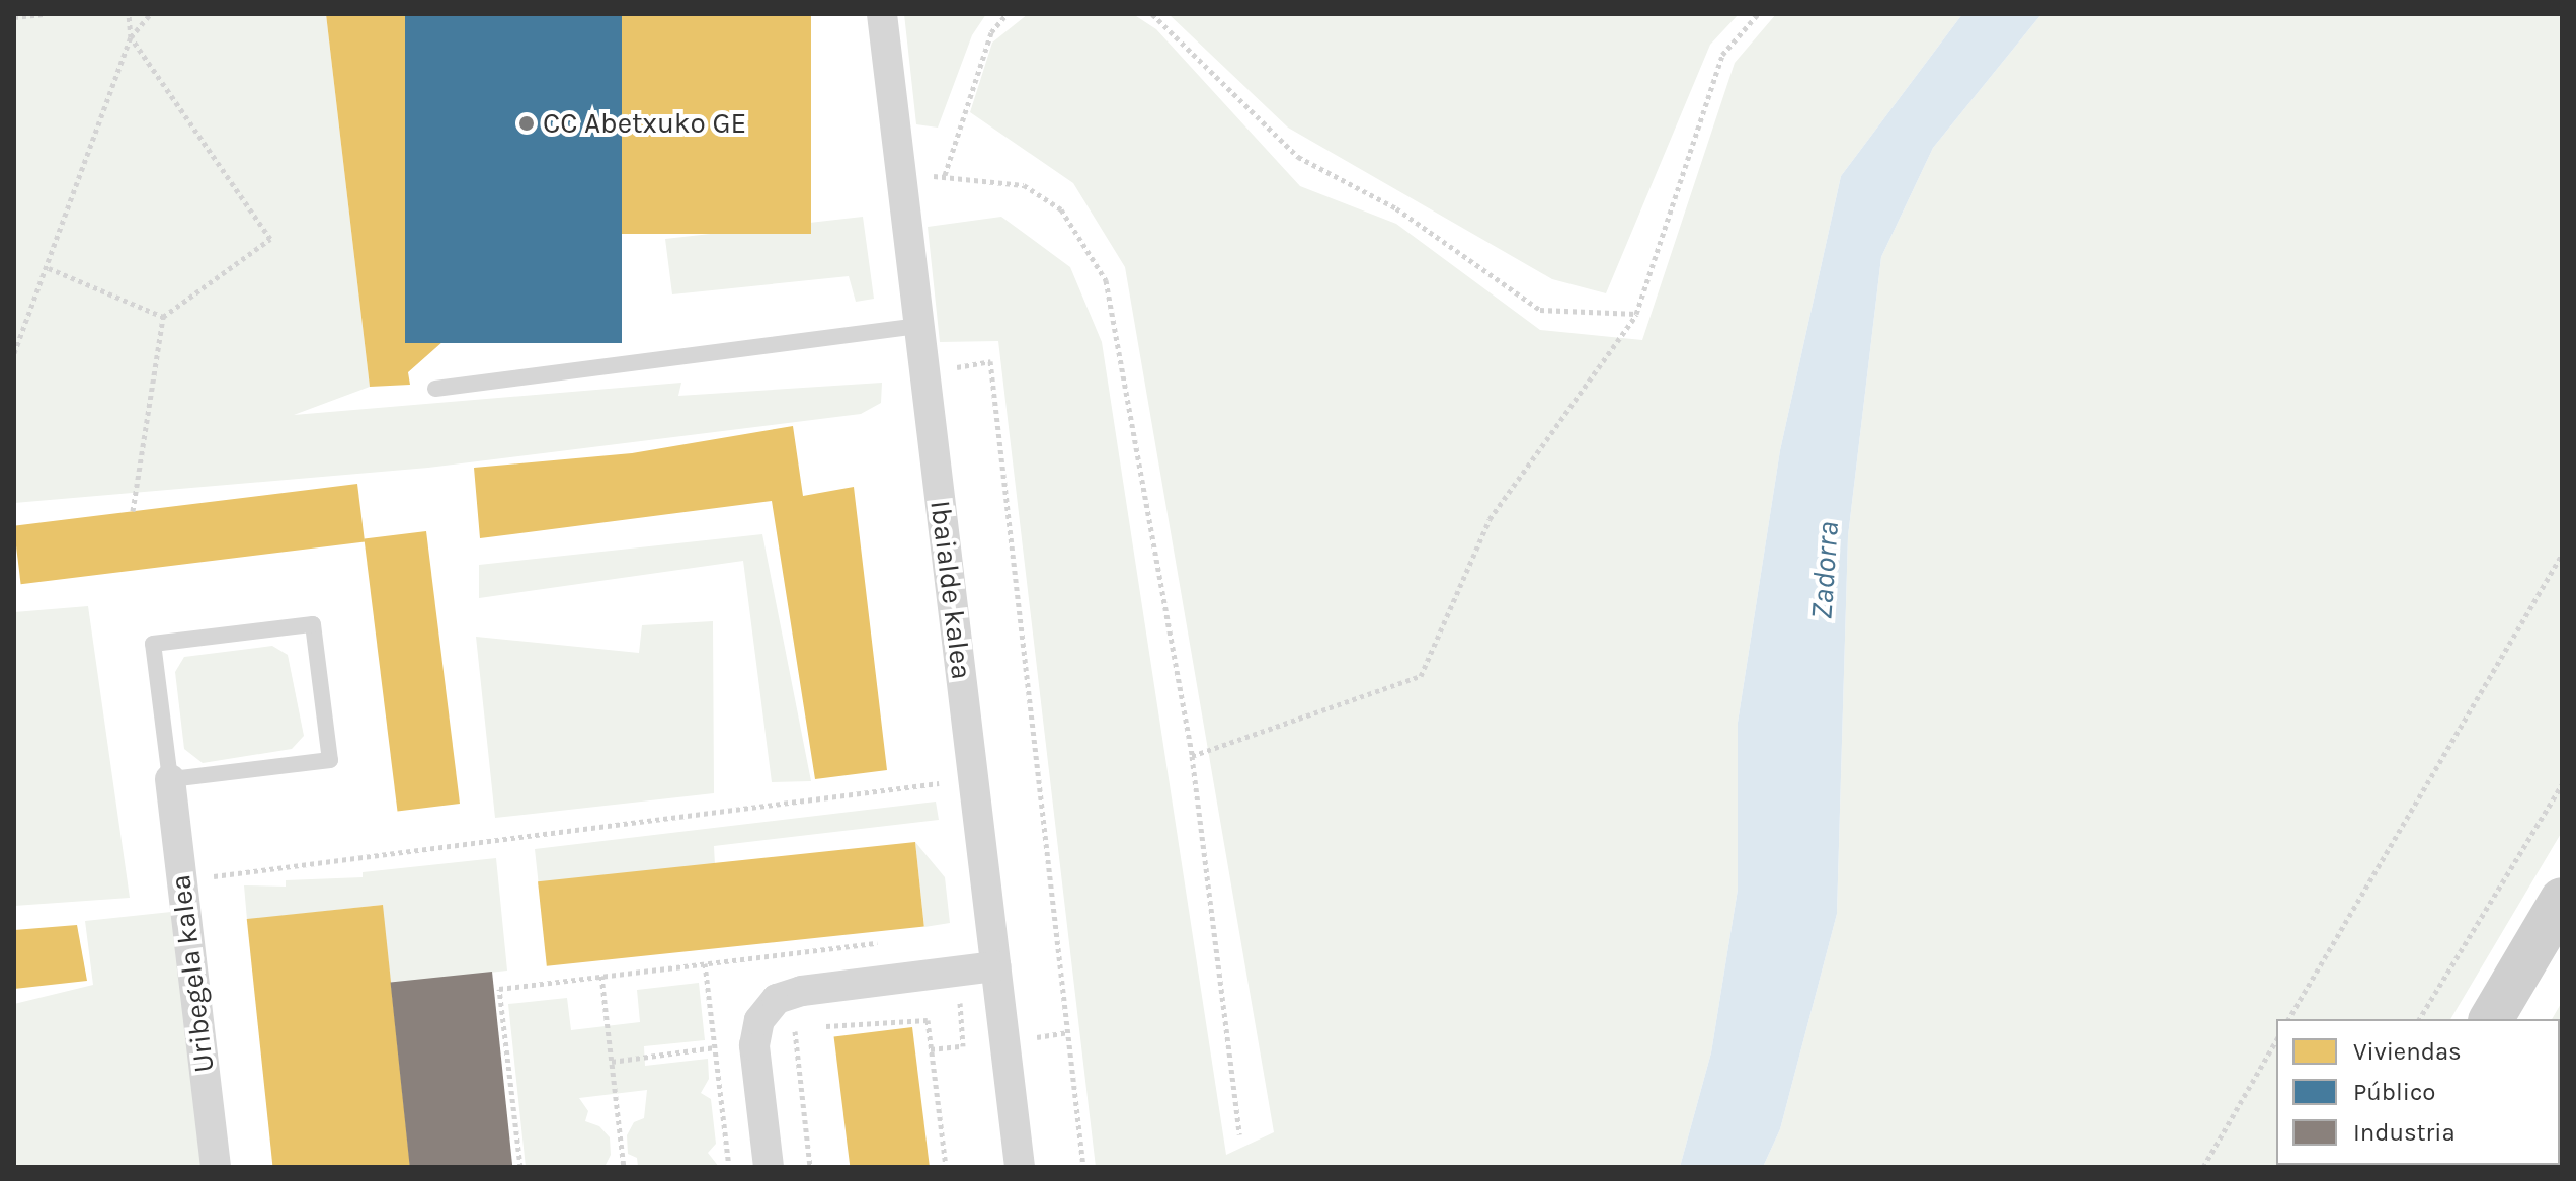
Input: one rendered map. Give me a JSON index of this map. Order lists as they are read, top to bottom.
{
  "streets": {
    "street": ["Ibaialde kalea", "Uribegela kalea"]
  },
  "water": ["Zadorra"],
  "places": ["CC Abetxuko GE"],
  "legend": ["Viviendas", "Público", "Industria"]
}
